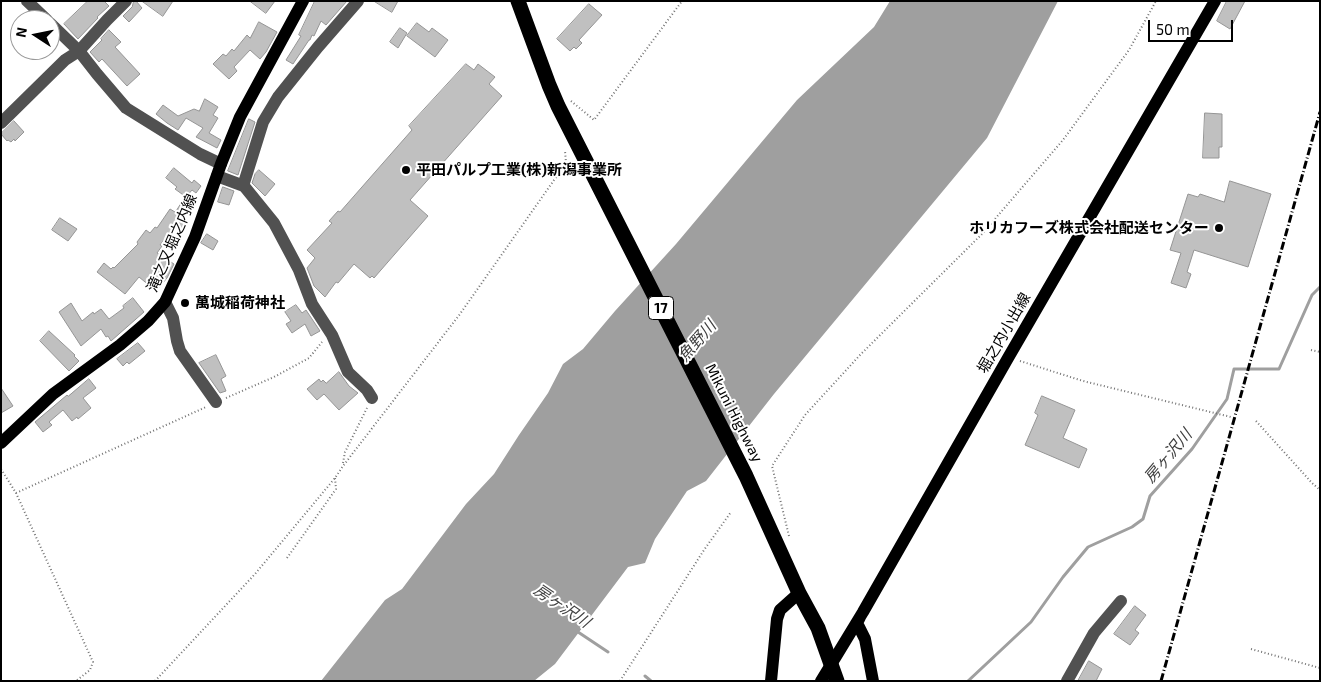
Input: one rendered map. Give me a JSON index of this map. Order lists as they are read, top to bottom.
{
  "streets": {
    "highway": ["17", "Mikuni Highway"],
    "main road": ["滝之又堀之内線", "堀之内小出線"]
  },
  "water": ["魚野川", "房ヶ沢川"],
  "places": ["平田パルプ工業(株)新潟事業所", "ホリカフーズ株式会社配送センター", "萬城稲荷神社"],
  "scale_bar": "50 m",
  "north": "left"
}
